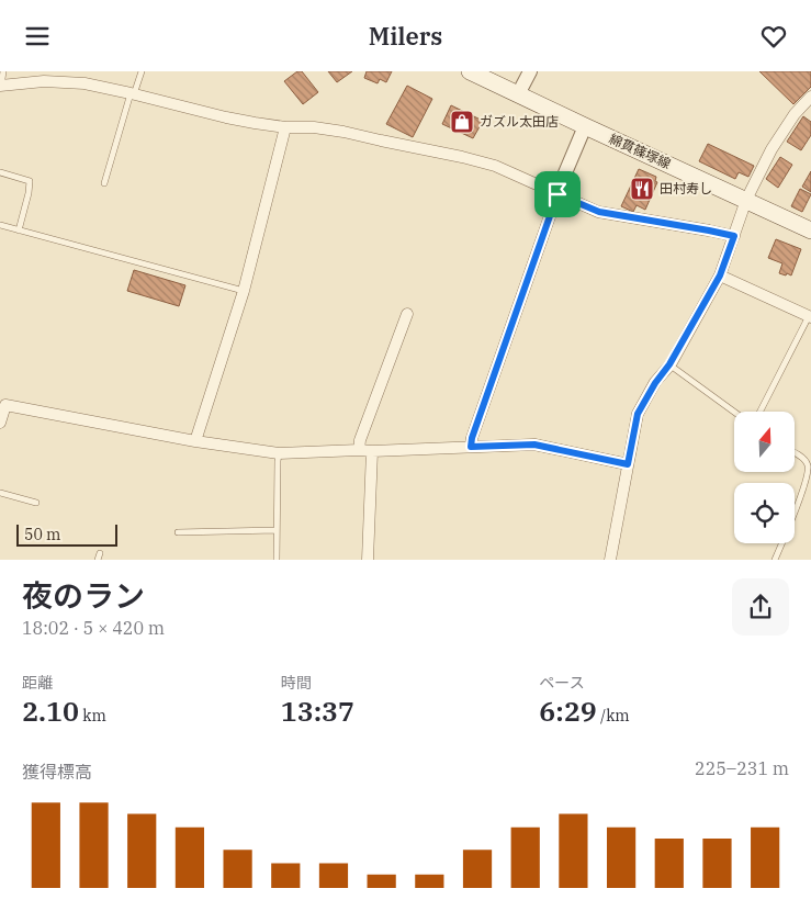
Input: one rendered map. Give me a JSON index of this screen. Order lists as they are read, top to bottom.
{
  "streets": {
    "main road": ["綿貫篠塚線"]
  },
  "places": {
    "shop": ["ガズル太田店"],
    "restaurant": ["田村寿し"]
  },
  "scale_bar": "50 m",
  "north": "top",
  "page": {
    "header": "Milers",
    "scale": "50 m",
    "heading": ["夜のラン", "18:02 · 5 × 420 m"],
    "stats": [
      ["距離", "2.10 km"],
      ["時間", "13:37"],
      ["ペース", "6:29 /km"]
    ],
    "chart": ["獲得標高", "225–231 m"]
  }
}
